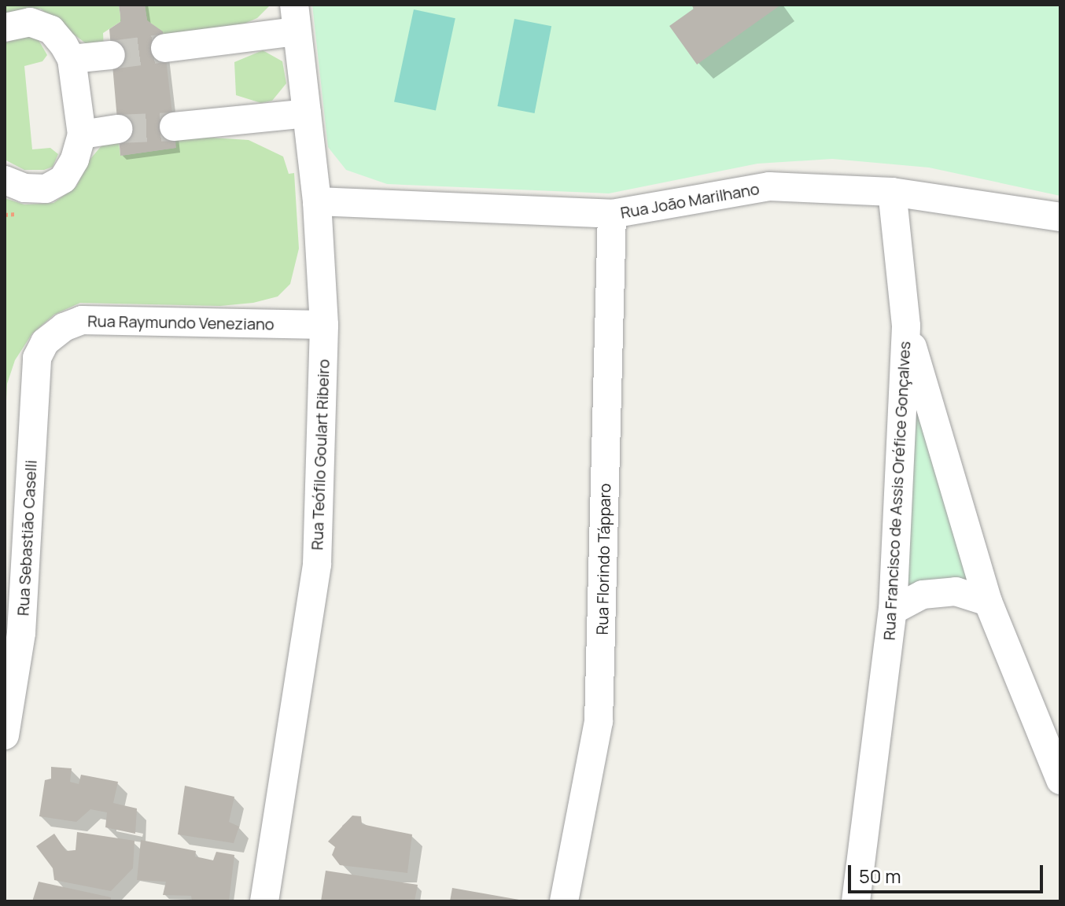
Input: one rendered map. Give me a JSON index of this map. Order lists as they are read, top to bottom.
{
  "streets": {
    "street": [
      "Rua João Marilhano",
      "Rua Raymundo Veneziano",
      "Rua Teófilo Goulart Ribeiro",
      "Rua Francisco de Assis Oréfice Gonçalves",
      "Rua Sebastião Caselli",
      "Rua Florindo Tápparo"
    ]
  },
  "crossings": [
    ["Rua João Marilhano", "Rua Teófilo Goulart Ribeiro"],
    ["Rua João Marilhano", "Rua Francisco de Assis Oréfice Gonçalves"],
    ["Rua João Marilhano", "Rua Florindo Tápparo"],
    ["Rua Raymundo Veneziano", "Rua Teófilo Goulart Ribeiro"],
    ["Rua Raymundo Veneziano", "Rua Sebastião Caselli"]
  ],
  "scale_bar": "50 m"
}
